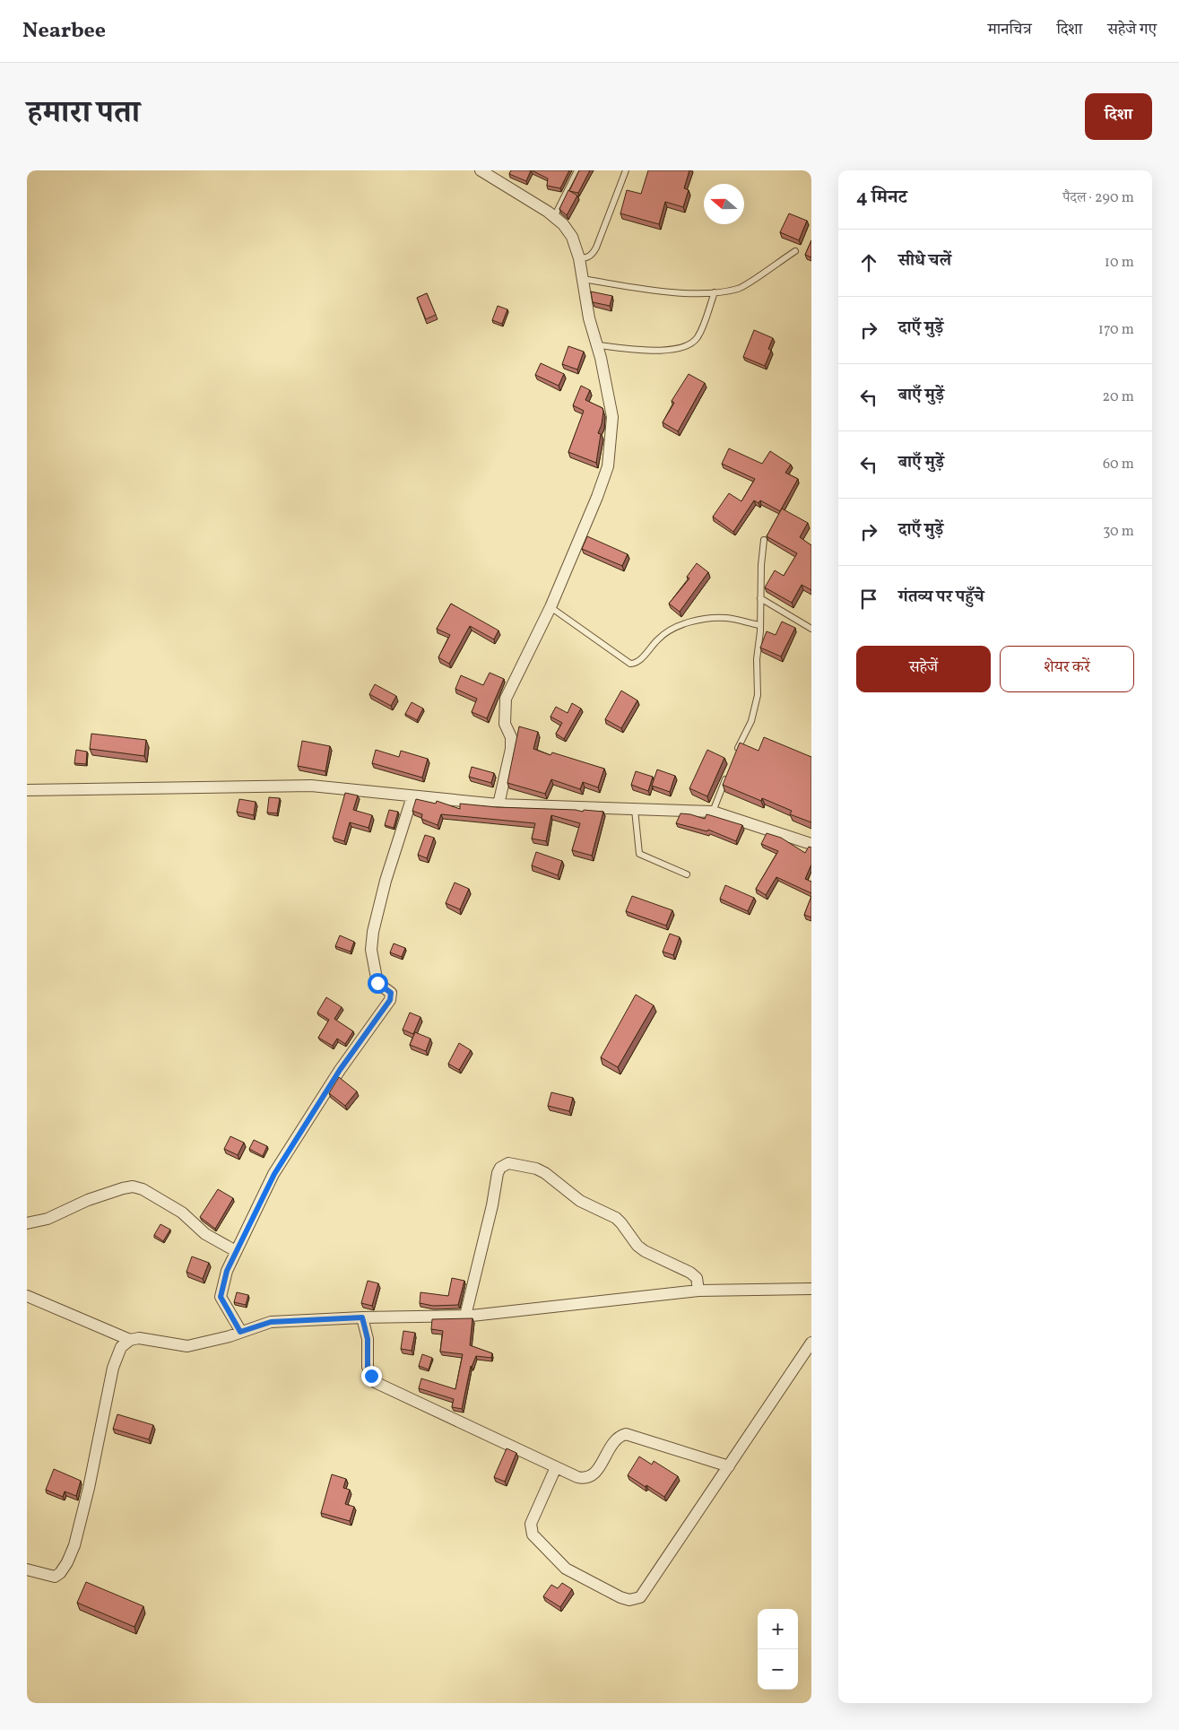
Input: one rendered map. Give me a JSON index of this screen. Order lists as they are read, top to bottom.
{
  "north": "left",
  "page": {
    "header": "Nearbee",
    "nav": ["मानचित्र", "दिशा", "सहेजे गए"],
    "title": "हमारा पता",
    "buttons": [
      "दिशा",
      ["सहेजें", "शेयर करें"]
    ],
    "heading": ["4 मिनट", "पैदल · 290 m"],
    "list": [
      ["सीधे चलें", "10 m"],
      ["दाएँ मुड़ें", "170 m"],
      ["बाएँ मुड़ें", "20 m"],
      ["बाएँ मुड़ें", "60 m"],
      ["दाएँ मुड़ें", "30 m"],
      "गंतव्य पर पहुँचे"
    ],
    "map_buttons": ["+", "−"]
  }
}
